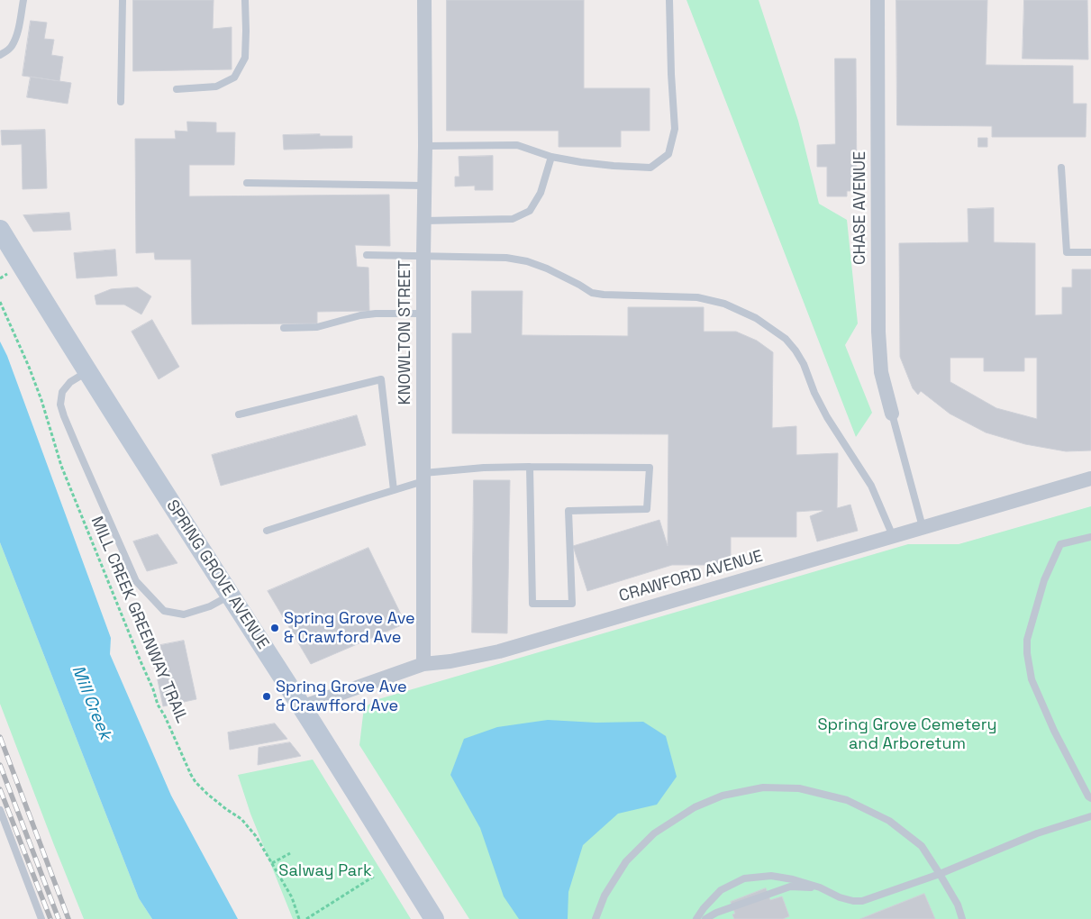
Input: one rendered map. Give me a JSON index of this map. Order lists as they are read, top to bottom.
{
  "streets": {
    "main road": ["SPRING GROVE AVENUE"],
    "street": ["CHASE AVENUE", "KNOWLTON STREET", "CRAWFORD AVENUE"],
    "path": ["MILL CREEK GREENWAY TRAIL"]
  },
  "crossings": [
    ["KNOWLTON STREET", "CRAWFORD AVENUE"],
    ["SPRING GROVE AVENUE", "CRAWFORD AVENUE"]
  ],
  "water": ["Mill Creek"],
  "parks": ["Spring Grove Cemetery and Arboretum", "Salway Park"],
  "places": ["Spring Grove Ave & Crawford Ave", "Spring Grove Ave & Crawfford Ave"]
}
